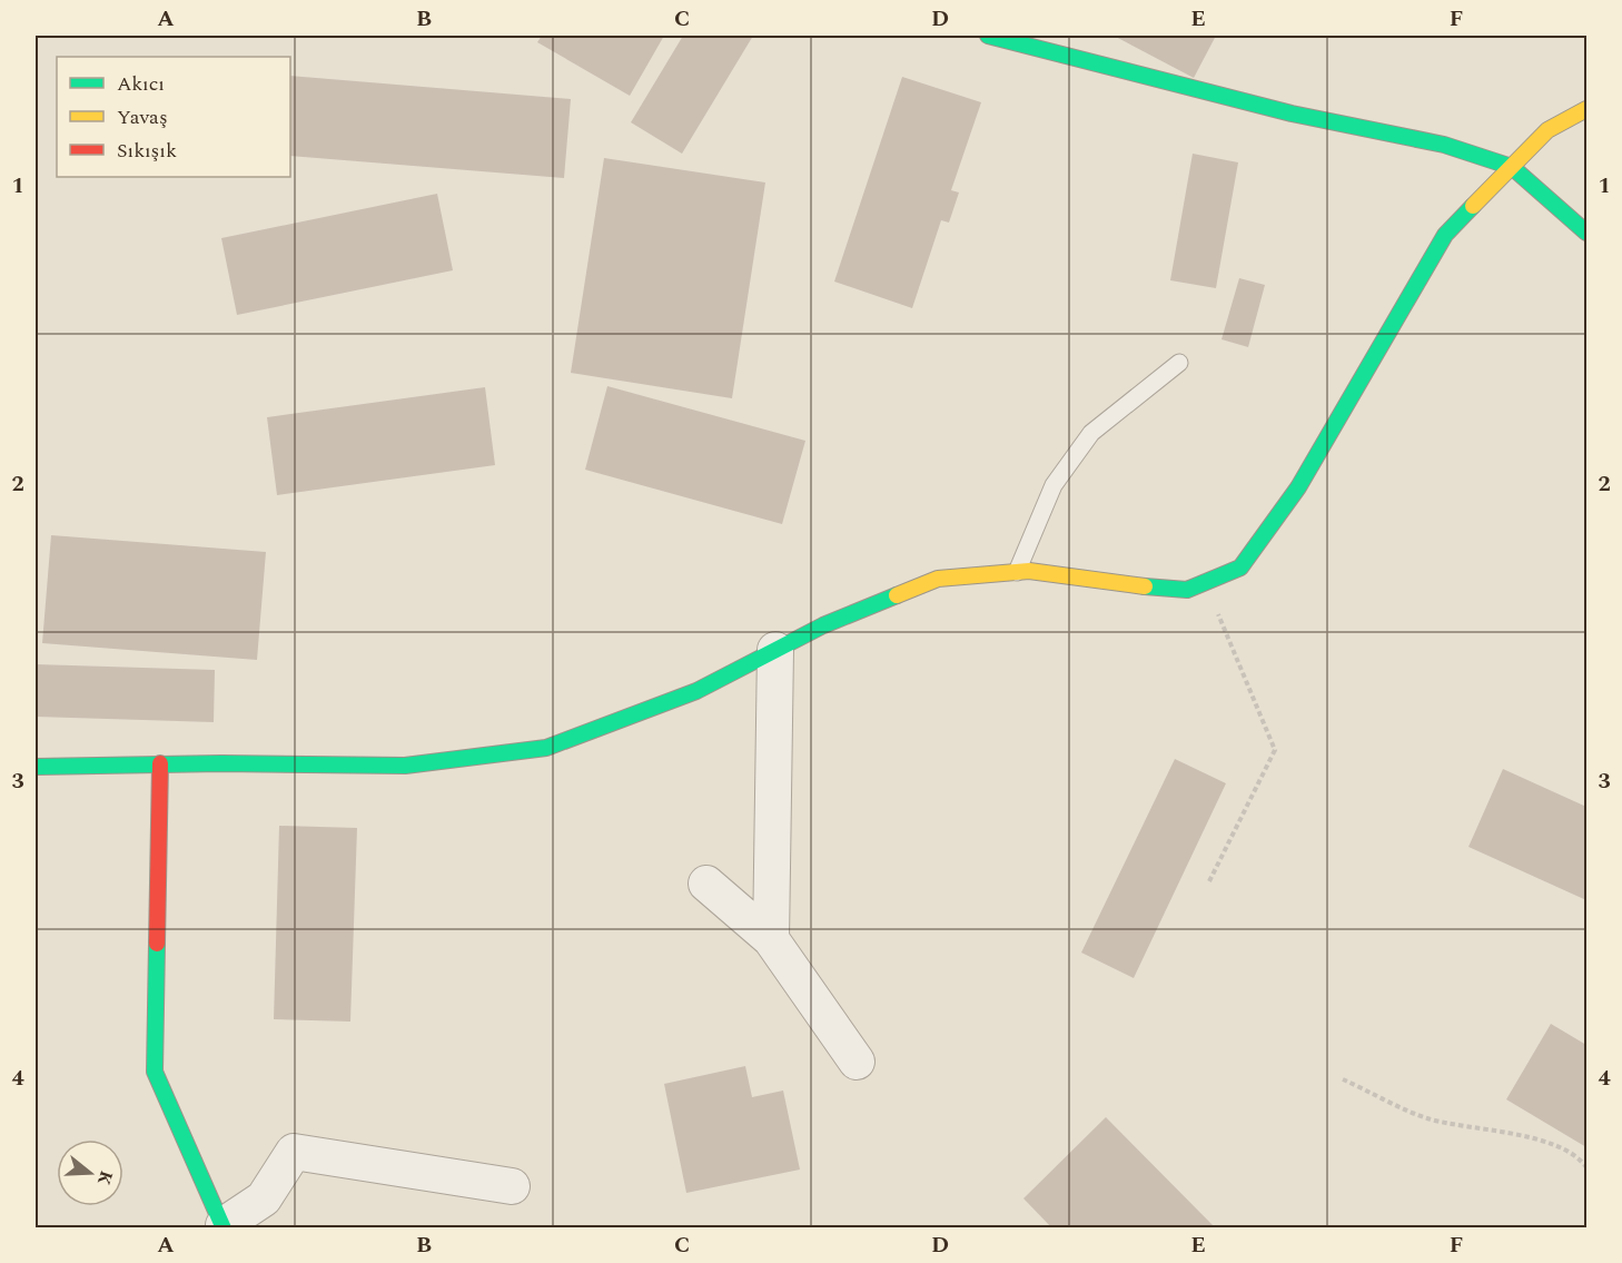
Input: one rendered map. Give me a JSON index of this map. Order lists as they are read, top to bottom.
{
  "legend": ["Akıcı", "Yavaş", "Sıkışık"],
  "north": "right",
  "grid": {
    "columns": [
      "A",
      "B",
      "C",
      "D",
      "E",
      "F"
    ],
    "rows": [
      "1",
      "2",
      "3",
      "4"
    ]
  }
}
